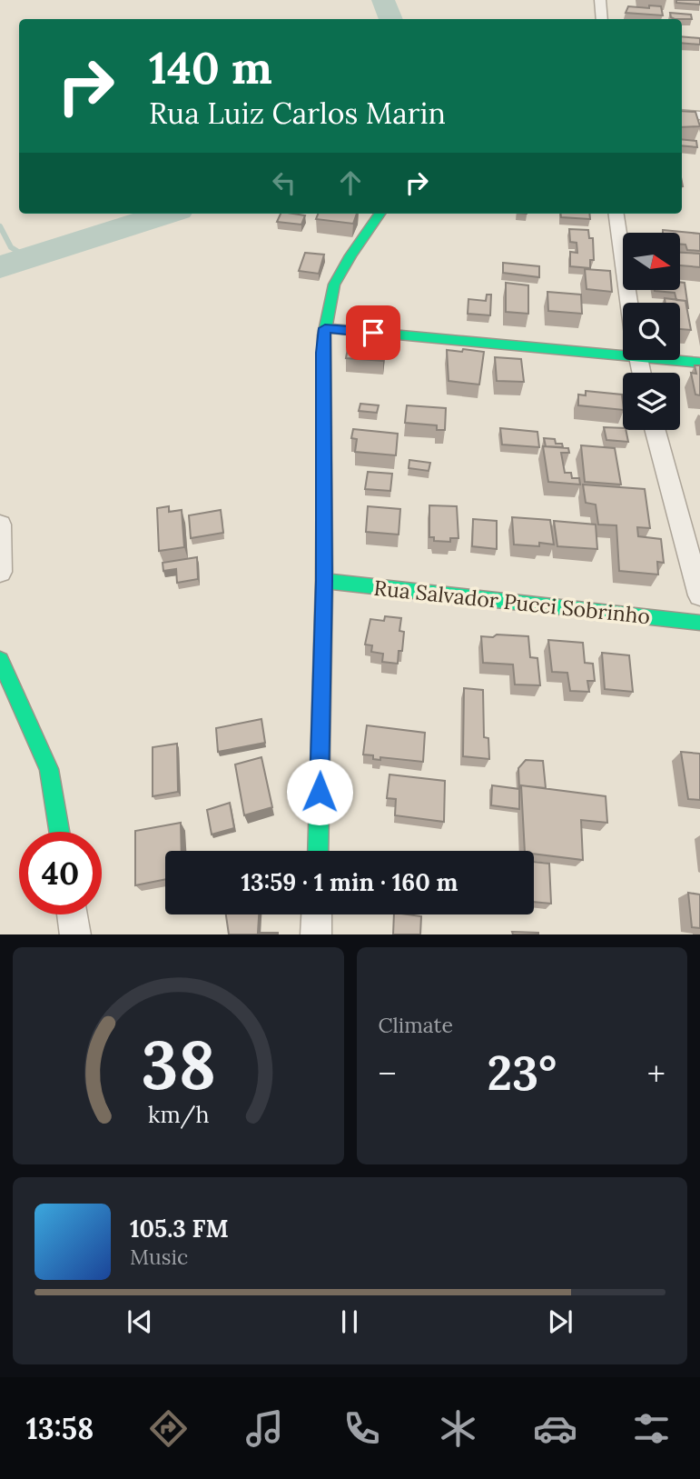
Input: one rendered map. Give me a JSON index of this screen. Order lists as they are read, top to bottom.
{
  "streets": {
    "street": ["Rua Salvador Pucci Sobrinho"]
  },
  "north": "right",
  "page": {
    "turn": ["140 m", "Rua Luiz Carlos Marin"],
    "limit": "40",
    "trip": "13:59 · 1 min · 160 m",
    "tile": "Climate",
    "heat": ["−", "23°", "+"],
    "song": ["105.3 FM", "Music"],
    "tabs": "13:58",
    "gauge": ["38", "km/h"]
  }
}
